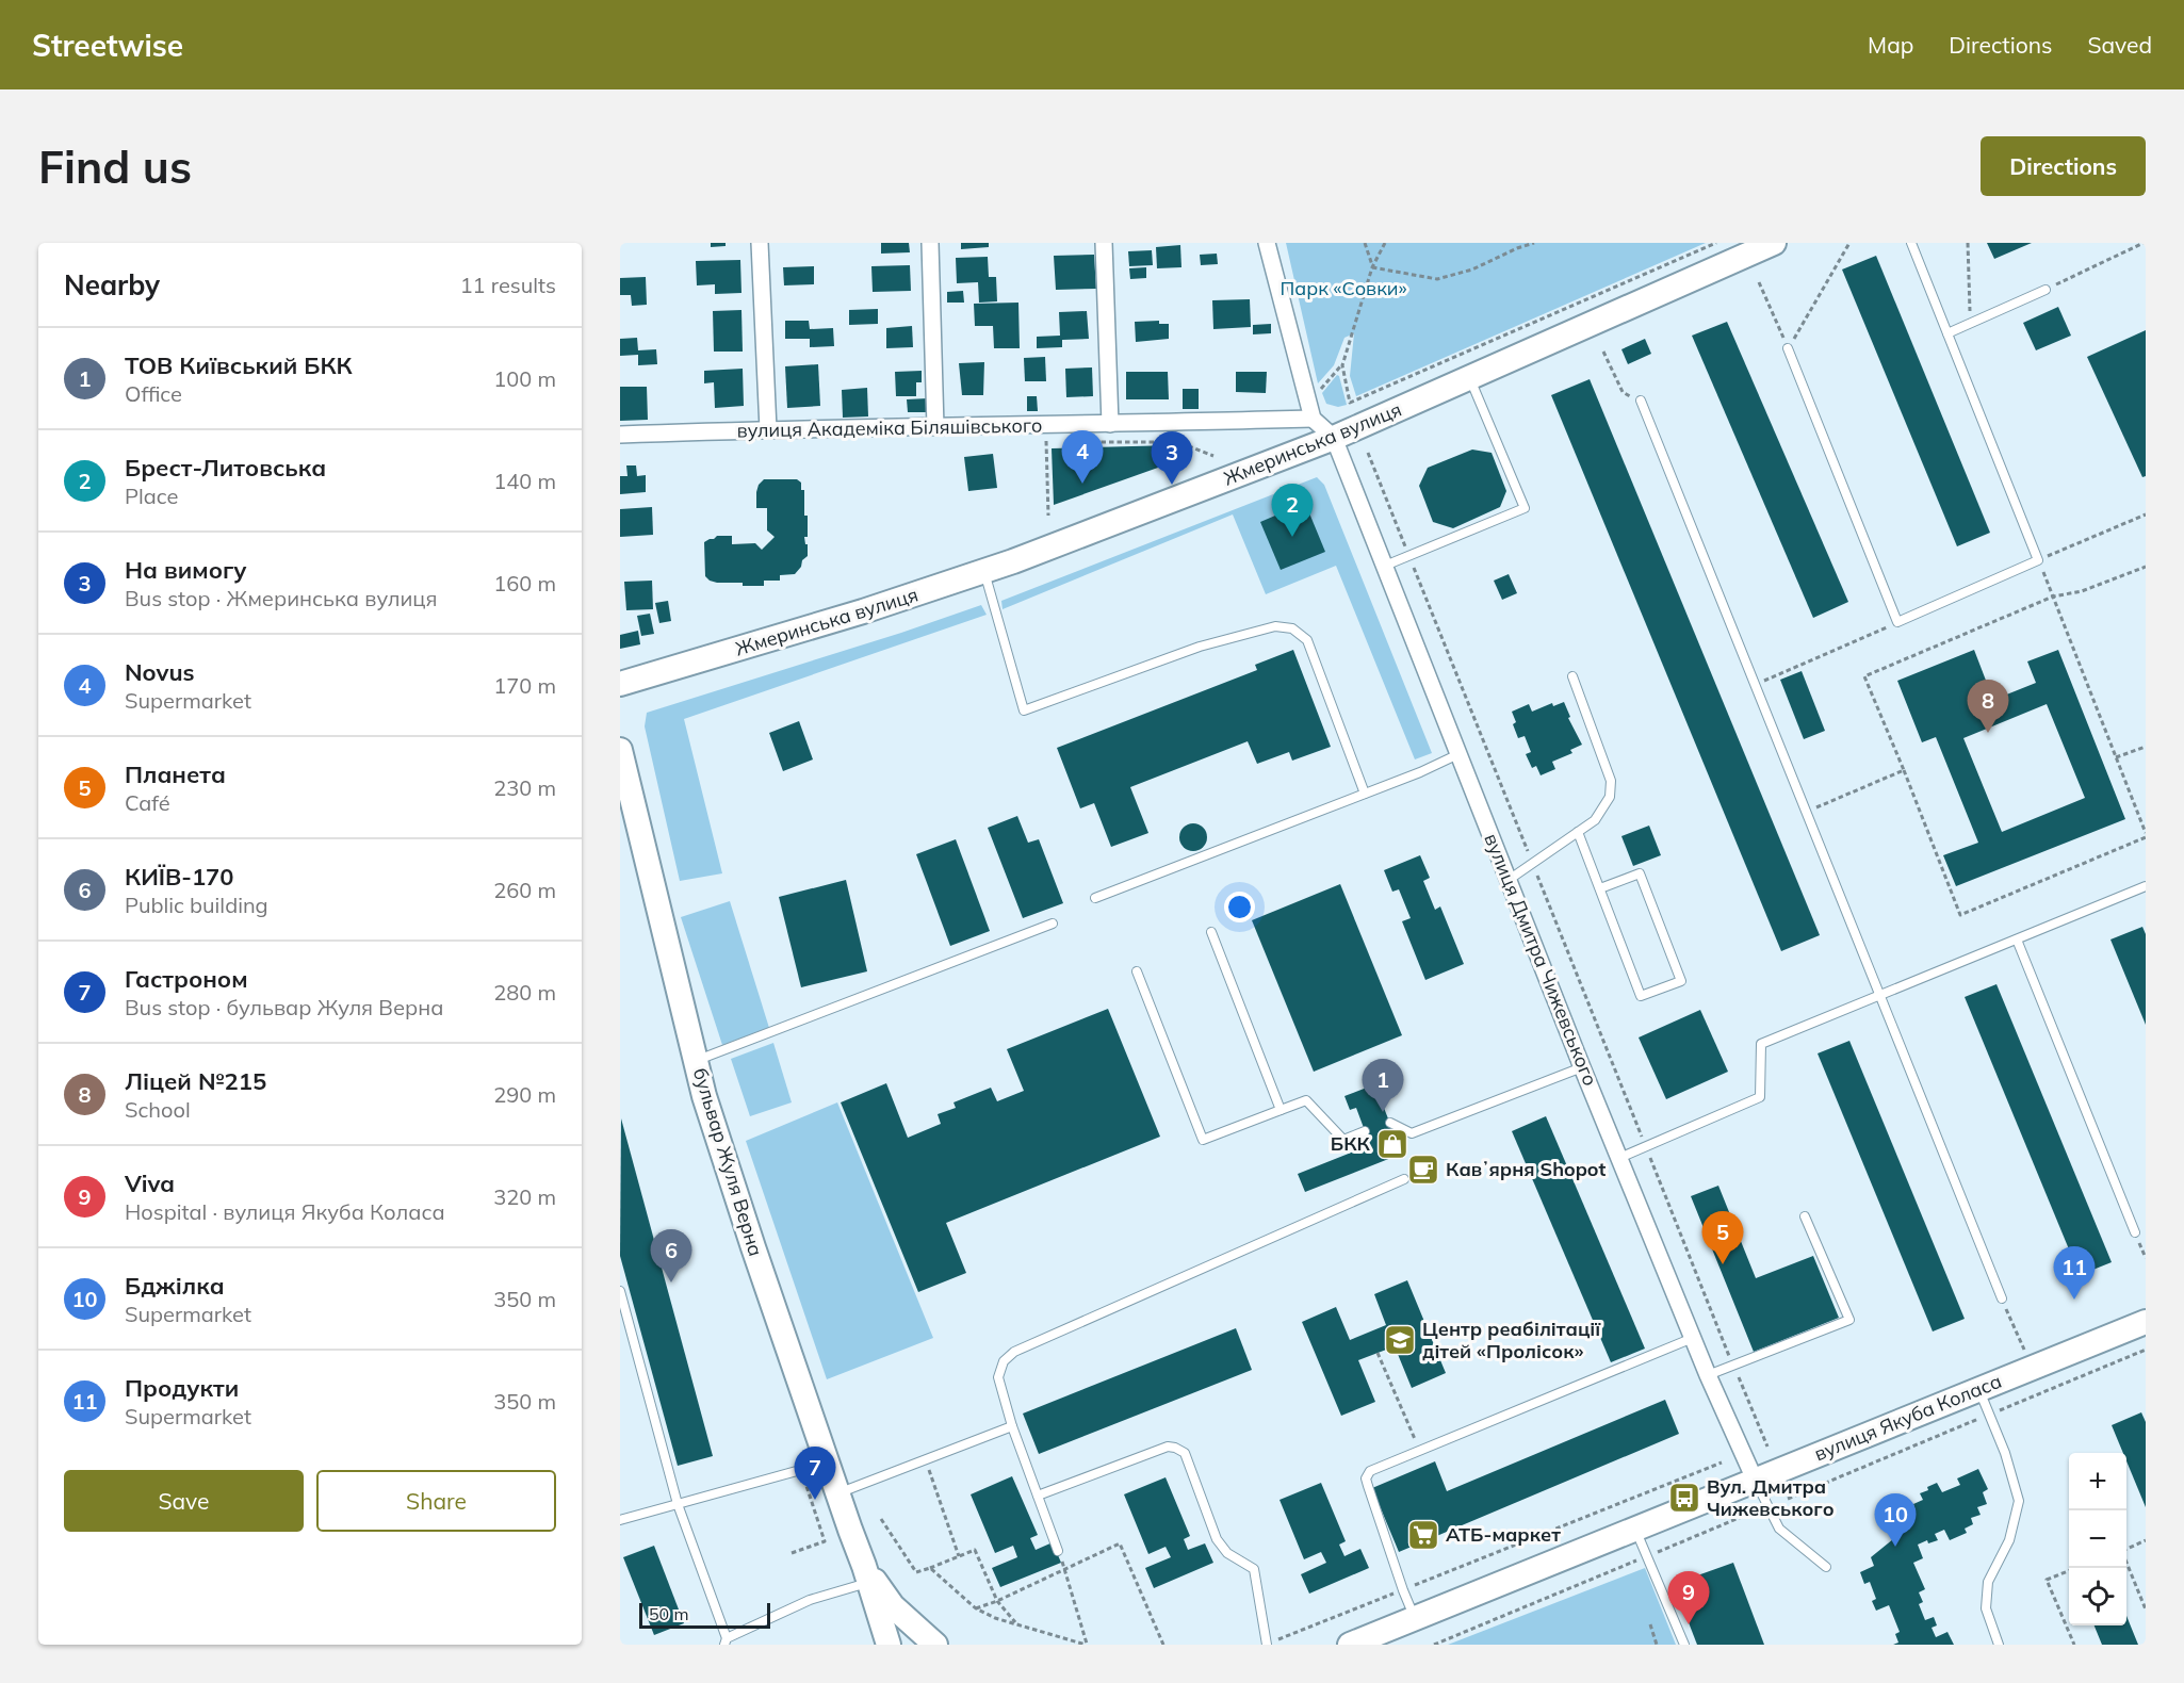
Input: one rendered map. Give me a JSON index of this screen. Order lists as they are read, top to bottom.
{
  "streets": {
    "street": [
      "вулиця Академіка Біляшівського",
      "Жмеринська вулиця",
      "вулиця Дмитра Чижевського",
      "бульвар Жуля Верна",
      "вулиця Якуба Коласа"
    ]
  },
  "crossings": [
    ["Жмеринська вулиця", "вулиця Дмитра Чижевського"],
    ["вулиця Дмитра Чижевського", "вулиця Якуба Коласа"]
  ],
  "parks": ["Парк «Совки»"],
  "places": {
    "shop": ["БКК"],
    "cafe": ["Кавʼярня Shopot"],
    "school or university": ["Центр реабілітації дітей «Пролісок»"],
    "bus stop": ["Вул. Дмитра Чижевського"],
    "supermarket": ["АТБ-маркет"]
  },
  "scale_bar": "50 m",
  "page": {
    "header": "Streetwise",
    "nav": ["Map", "Directions", "Saved"],
    "buttons": [
      "Directions",
      ["Save", "Share"]
    ],
    "title": "Find us",
    "heading": ["Nearby", "11 results"],
    "list": [
      {
        "mark": "1",
        "name": "ТОВ Київський БКК",
        "note": "Office",
        "value": "100 m"
      },
      {
        "mark": "2",
        "name": "Брест-Литовська",
        "note": "Place",
        "value": "140 m"
      },
      {
        "mark": "3",
        "name": "На вимогу",
        "note": "Bus stop · Жмеринська вулиця",
        "value": "160 m"
      },
      {
        "mark": "4",
        "name": "Novus",
        "note": "Supermarket",
        "value": "170 m"
      },
      {
        "mark": "5",
        "name": "Планета",
        "note": "Café",
        "value": "230 m"
      },
      {
        "mark": "6",
        "name": "КИЇВ-170",
        "note": "Public building",
        "value": "260 m"
      },
      {
        "mark": "7",
        "name": "Гастроном",
        "note": "Bus stop · бульвар Жуля Верна",
        "value": "280 m"
      },
      {
        "mark": "8",
        "name": "Ліцей №215",
        "note": "School",
        "value": "290 m"
      },
      {
        "mark": "9",
        "name": "Viva",
        "note": "Hospital · вулиця Якуба Коласа",
        "value": "320 m"
      },
      {
        "mark": "10",
        "name": "Бджілка",
        "note": "Supermarket",
        "value": "350 m"
      },
      {
        "mark": "11",
        "name": "Продукти",
        "note": "Supermarket",
        "value": "350 m"
      }
    ],
    "pins": [
      "4",
      "3",
      "2",
      "8",
      "1",
      "5",
      "6",
      "11",
      "7",
      "10",
      "9"
    ],
    "map_buttons": ["+", "−"],
    "scale": "50 m"
  }
}
